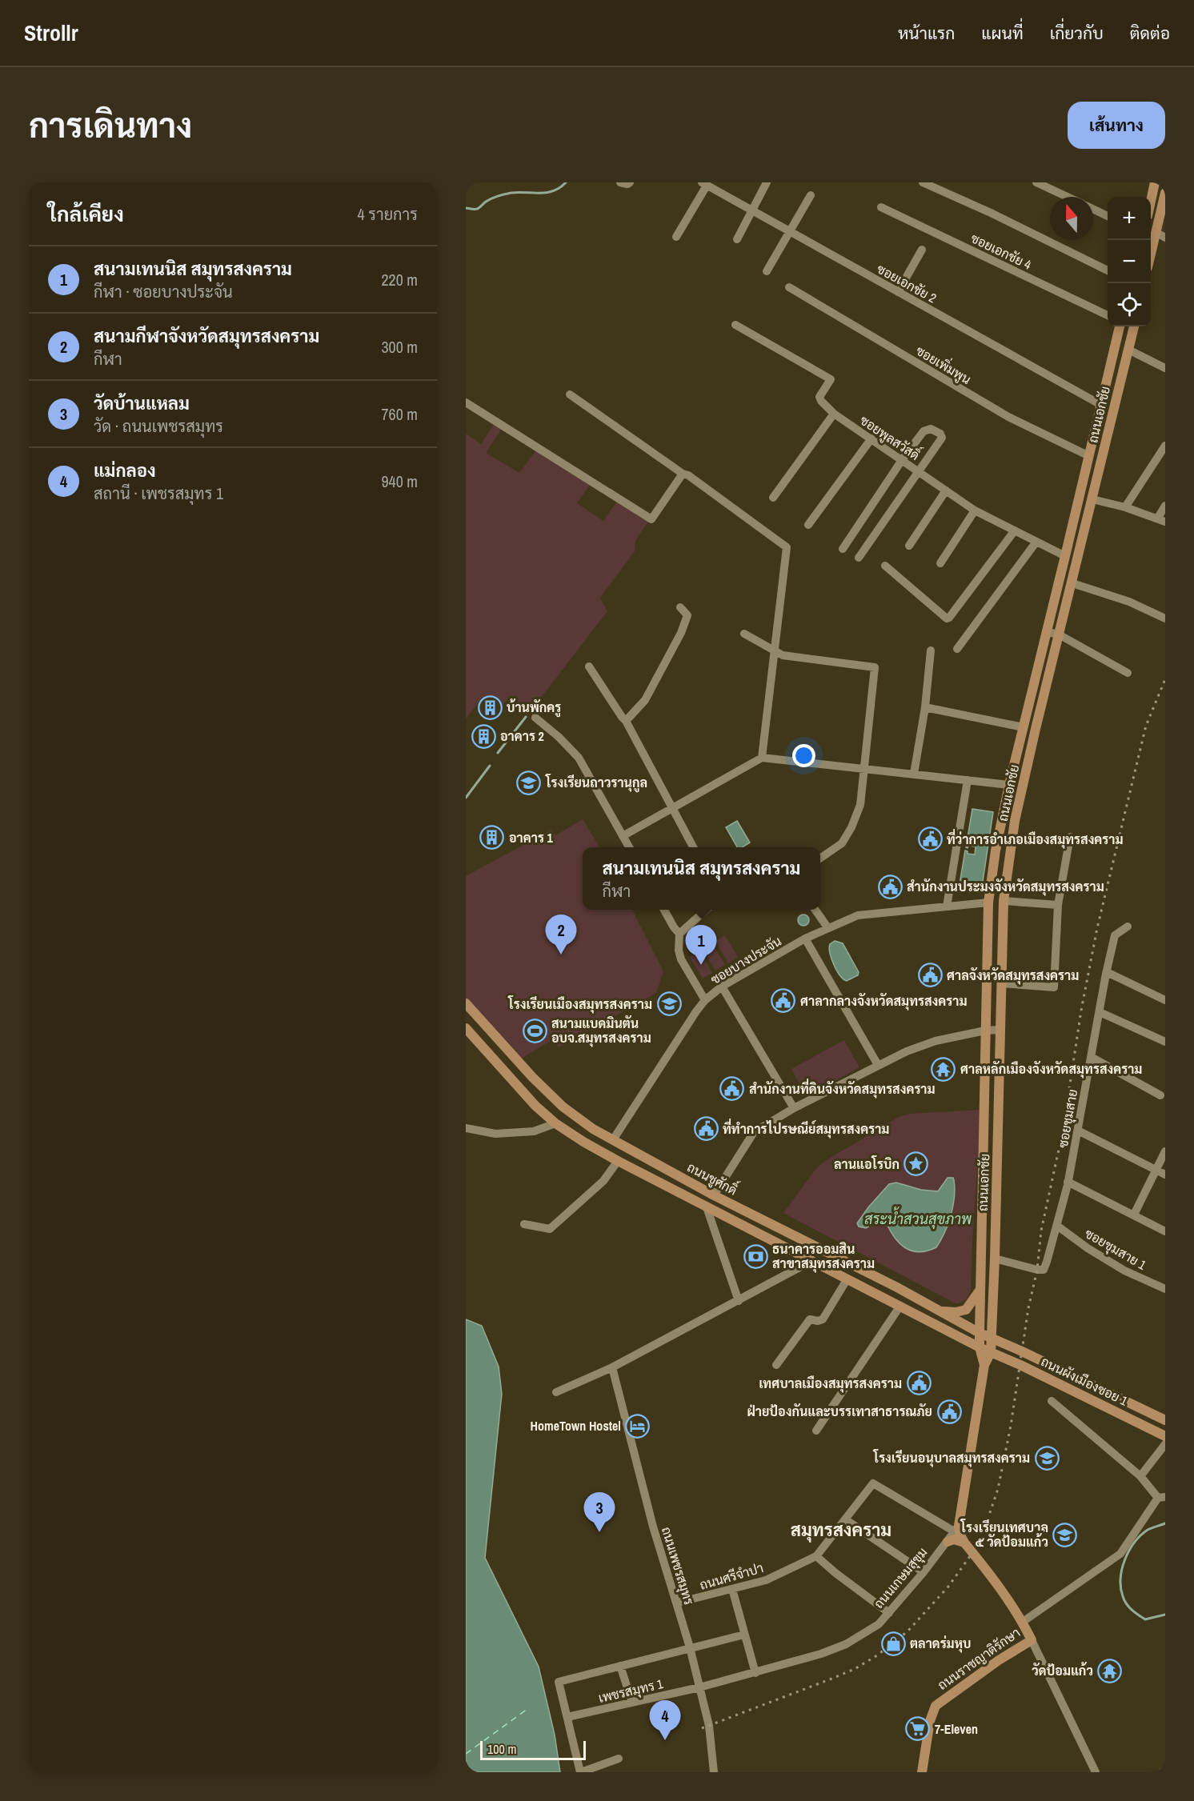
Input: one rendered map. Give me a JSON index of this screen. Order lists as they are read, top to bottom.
{
  "streets": {
    "main road": [
      "ถนนเอกชัย",
      "ถนนชูศักดิ์",
      "ถนนผังเมืองซอย 1",
      "ถนนราชญาติรักษา"
    ],
    "street": [
      "ซอยเอกชัย 4",
      "ซอยเอกชัย 2",
      "ซอยเพิ่มพูน",
      "ซอยพูลสวัสดิ์",
      "ซอยบางประจัน",
      "ซอยชุมสาย",
      "ซอยชุมสาย 1",
      "ถนนเพชรสมุทร",
      "ถนนศรีจำปา",
      "ถนนเกษมสุขุม",
      "เพชรสมุทร 1"
    ]
  },
  "crossings": [
    ["ซอยเอกชัย 2", "ถนนเอกชัย"],
    ["ซอยเพิ่มพูน", "ถนนเอกชัย"],
    ["ถนนเอกชัย", "ซอยพูลสวัสดิ์"],
    ["ถนนเอกชัย", "ซอยบางประจัน"],
    ["ถนนเอกชัย", "ซอยชุมสาย"],
    ["ถนนเอกชัย", "ถนนชูศักดิ์"],
    ["ถนนเอกชัย", "ถนนผังเมืองซอย 1"],
    ["ซอยบางประจัน", "ถนนชูศักดิ์"],
    ["ซอยชุมสาย", "ซอยชุมสาย 1"],
    ["ถนนชูศักดิ์", "ถนนผังเมืองซอย 1"],
    ["ถนนเพชรสมุทร", "ถนนศรีจำปา"],
    ["ถนนเพชรสมุทร", "ถนนเกษมสุขุม"],
    ["ถนนเพชรสมุทร", "เพชรสมุทร 1"],
    ["ถนนศรีจำปา", "ถนนเกษมสุขุม"],
    ["ถนนศรีจำปา", "ถนนราชญาติรักษา"],
    ["ถนนเกษมสุขุม", "ถนนราชญาติรักษา"],
    ["ถนนเกษมสุขุม", "เพชรสมุทร 1"]
  ],
  "districts": ["สมุทรสงคราม"],
  "water": ["สระน้ำสวนสุขภาพ"],
  "places": {
    "building": ["บ้านพักครู", "อาคาร 2", "อาคาร 1"],
    "school or university": [
      "โรงเรียนถาวรานุกูล",
      "โรงเรียนเมืองสมุทรสงคราม",
      "โรงเรียนอนุบาลสมุทรสงคราม",
      "โรงเรียนเทศบาล ๕ วัดป้อมแก้ว"
    ],
    "public building": [
      "ที่ว่าการอำเภอเมืองสมุทรสงคราม",
      "สำนักงานประมงจังหวัดสมุทรสงคราม",
      "ศาลจังหวัดสมุทรสงคราม",
      "ศาลากลางจังหวัดสมุทรสงคราม",
      "สำนักงานที่ดินจังหวัดสมุทรสงคราม",
      "ที่ทำการไปรษณีย์สมุทรสงคราม",
      "เทศบาลเมืองสมุทรสงคราม",
      "ฝ่ายป้องกันและบรรเทาสาธารณภัย"
    ],
    "sports": ["สนามแบดมินตัน อบจ.สมุทรสงคราม"],
    "temple": ["ศาลหลักเมืองจังหวัดสมุทรสงคราม", "วัดป้อมแก้ว"],
    "place": ["ลานแอโรบิก"],
    "bank": ["ธนาคารออมสิน สาขาสมุทรสงคราม"],
    "hotel": ["HomeTown Hostel"],
    "shop": ["ตลาดร่มหุบ"],
    "supermarket": ["7-Eleven"]
  },
  "scale_bar": "100 m",
  "north": "top",
  "page": {
    "header": "Strollr",
    "nav": [
      "หน้าแรก",
      "แผนที่",
      "เกี่ยวกับ",
      "ติดต่อ"
    ],
    "title": "การเดินทาง",
    "buttons": "เส้นทาง",
    "heading": ["ใกล้เคียง", "4 รายการ"],
    "map_buttons": ["+", "−"],
    "list": [
      {
        "mark": "1",
        "name": "สนามเทนนิส สมุทรสงคราม",
        "note": "กีฬา · ซอยบางประจัน",
        "value": "220 m"
      },
      {
        "mark": "2",
        "name": "สนามกีฬาจังหวัดสมุทรสงคราม",
        "note": "กีฬา",
        "value": "300 m"
      },
      {
        "mark": "3",
        "name": "วัดบ้านแหลม",
        "note": "วัด · ถนนเพชรสมุทร",
        "value": "760 m"
      },
      {
        "mark": "4",
        "name": "แม่กลอง",
        "note": "สถานี · เพชรสมุทร 1",
        "value": "940 m"
      }
    ],
    "popup": ["สนามเทนนิส สมุทรสงคราม", "กีฬา"],
    "pins": [
      "2",
      "1",
      "3",
      "4"
    ],
    "scale": "100 m"
  }
}
